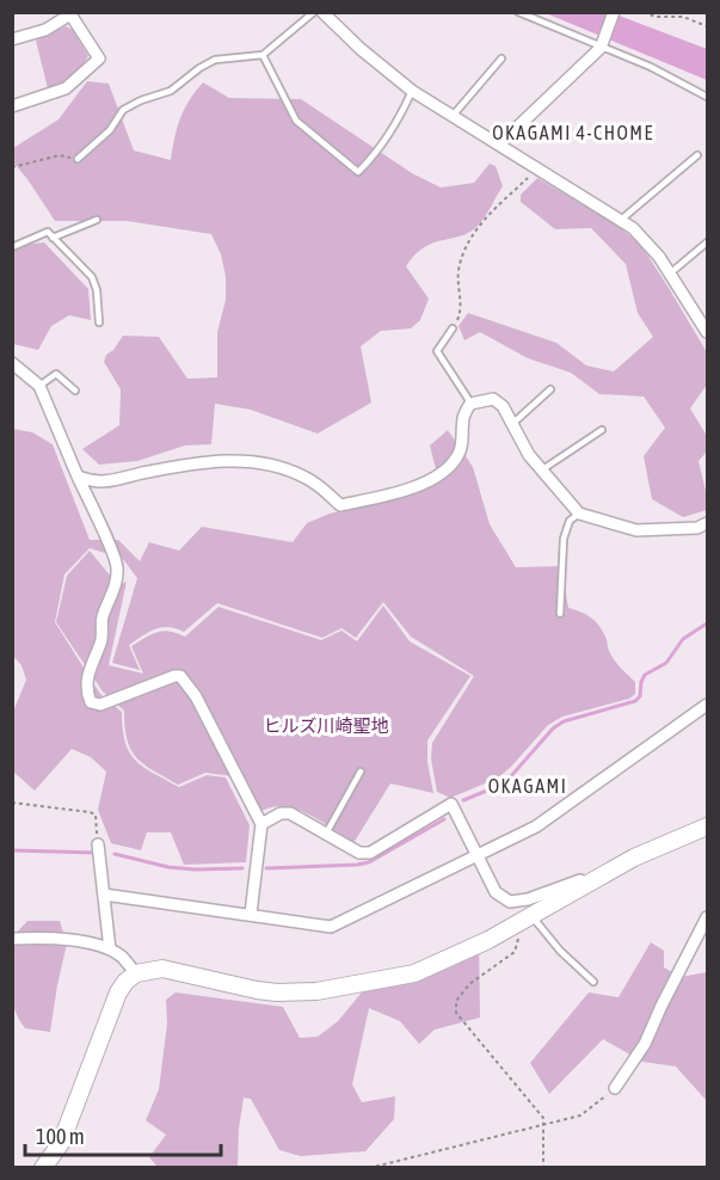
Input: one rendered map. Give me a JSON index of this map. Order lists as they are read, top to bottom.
{
  "districts": ["OKAGAMI 4-CHOME", "OKAGAMI"],
  "parks": ["ヒルズ川崎聖地"],
  "scale_bar": "100 m"
}
